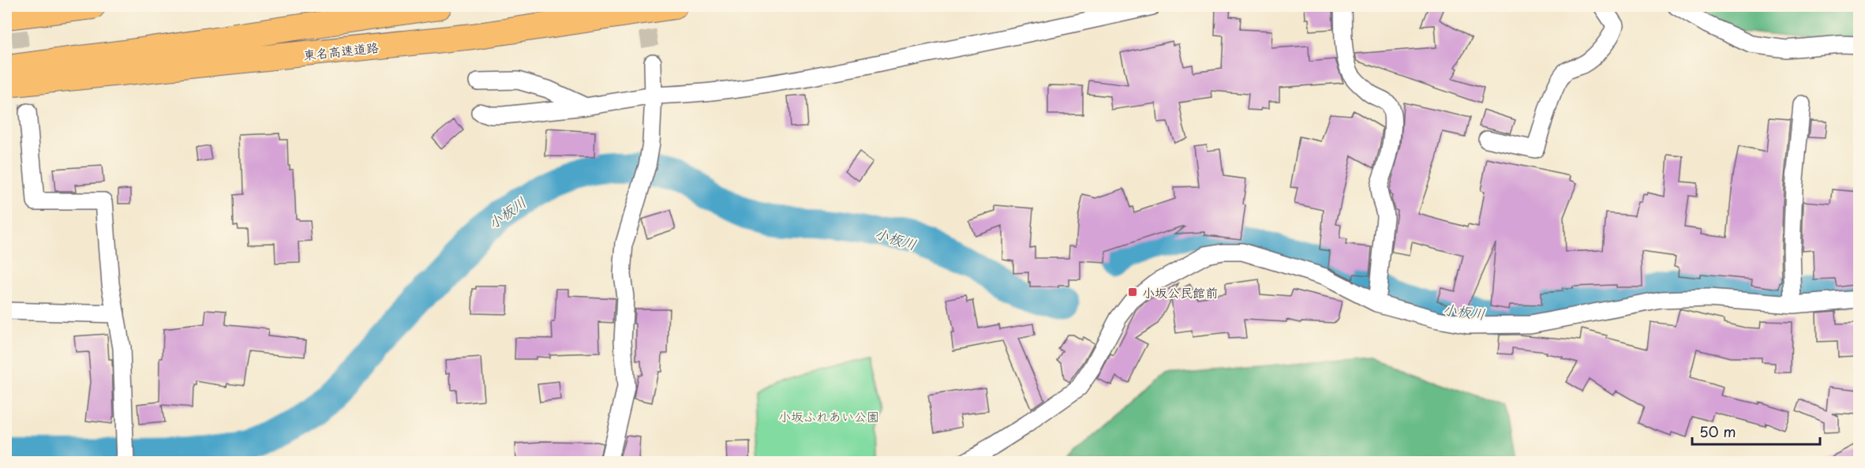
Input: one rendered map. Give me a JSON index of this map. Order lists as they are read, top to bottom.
{
  "streets": {
    "highway": ["東名高速道路"]
  },
  "water": ["小板川"],
  "parks": ["小坂ふれあい公園"],
  "places": {
    "transit": ["小坂公民館前"]
  },
  "scale_bar": "50 m"
}
